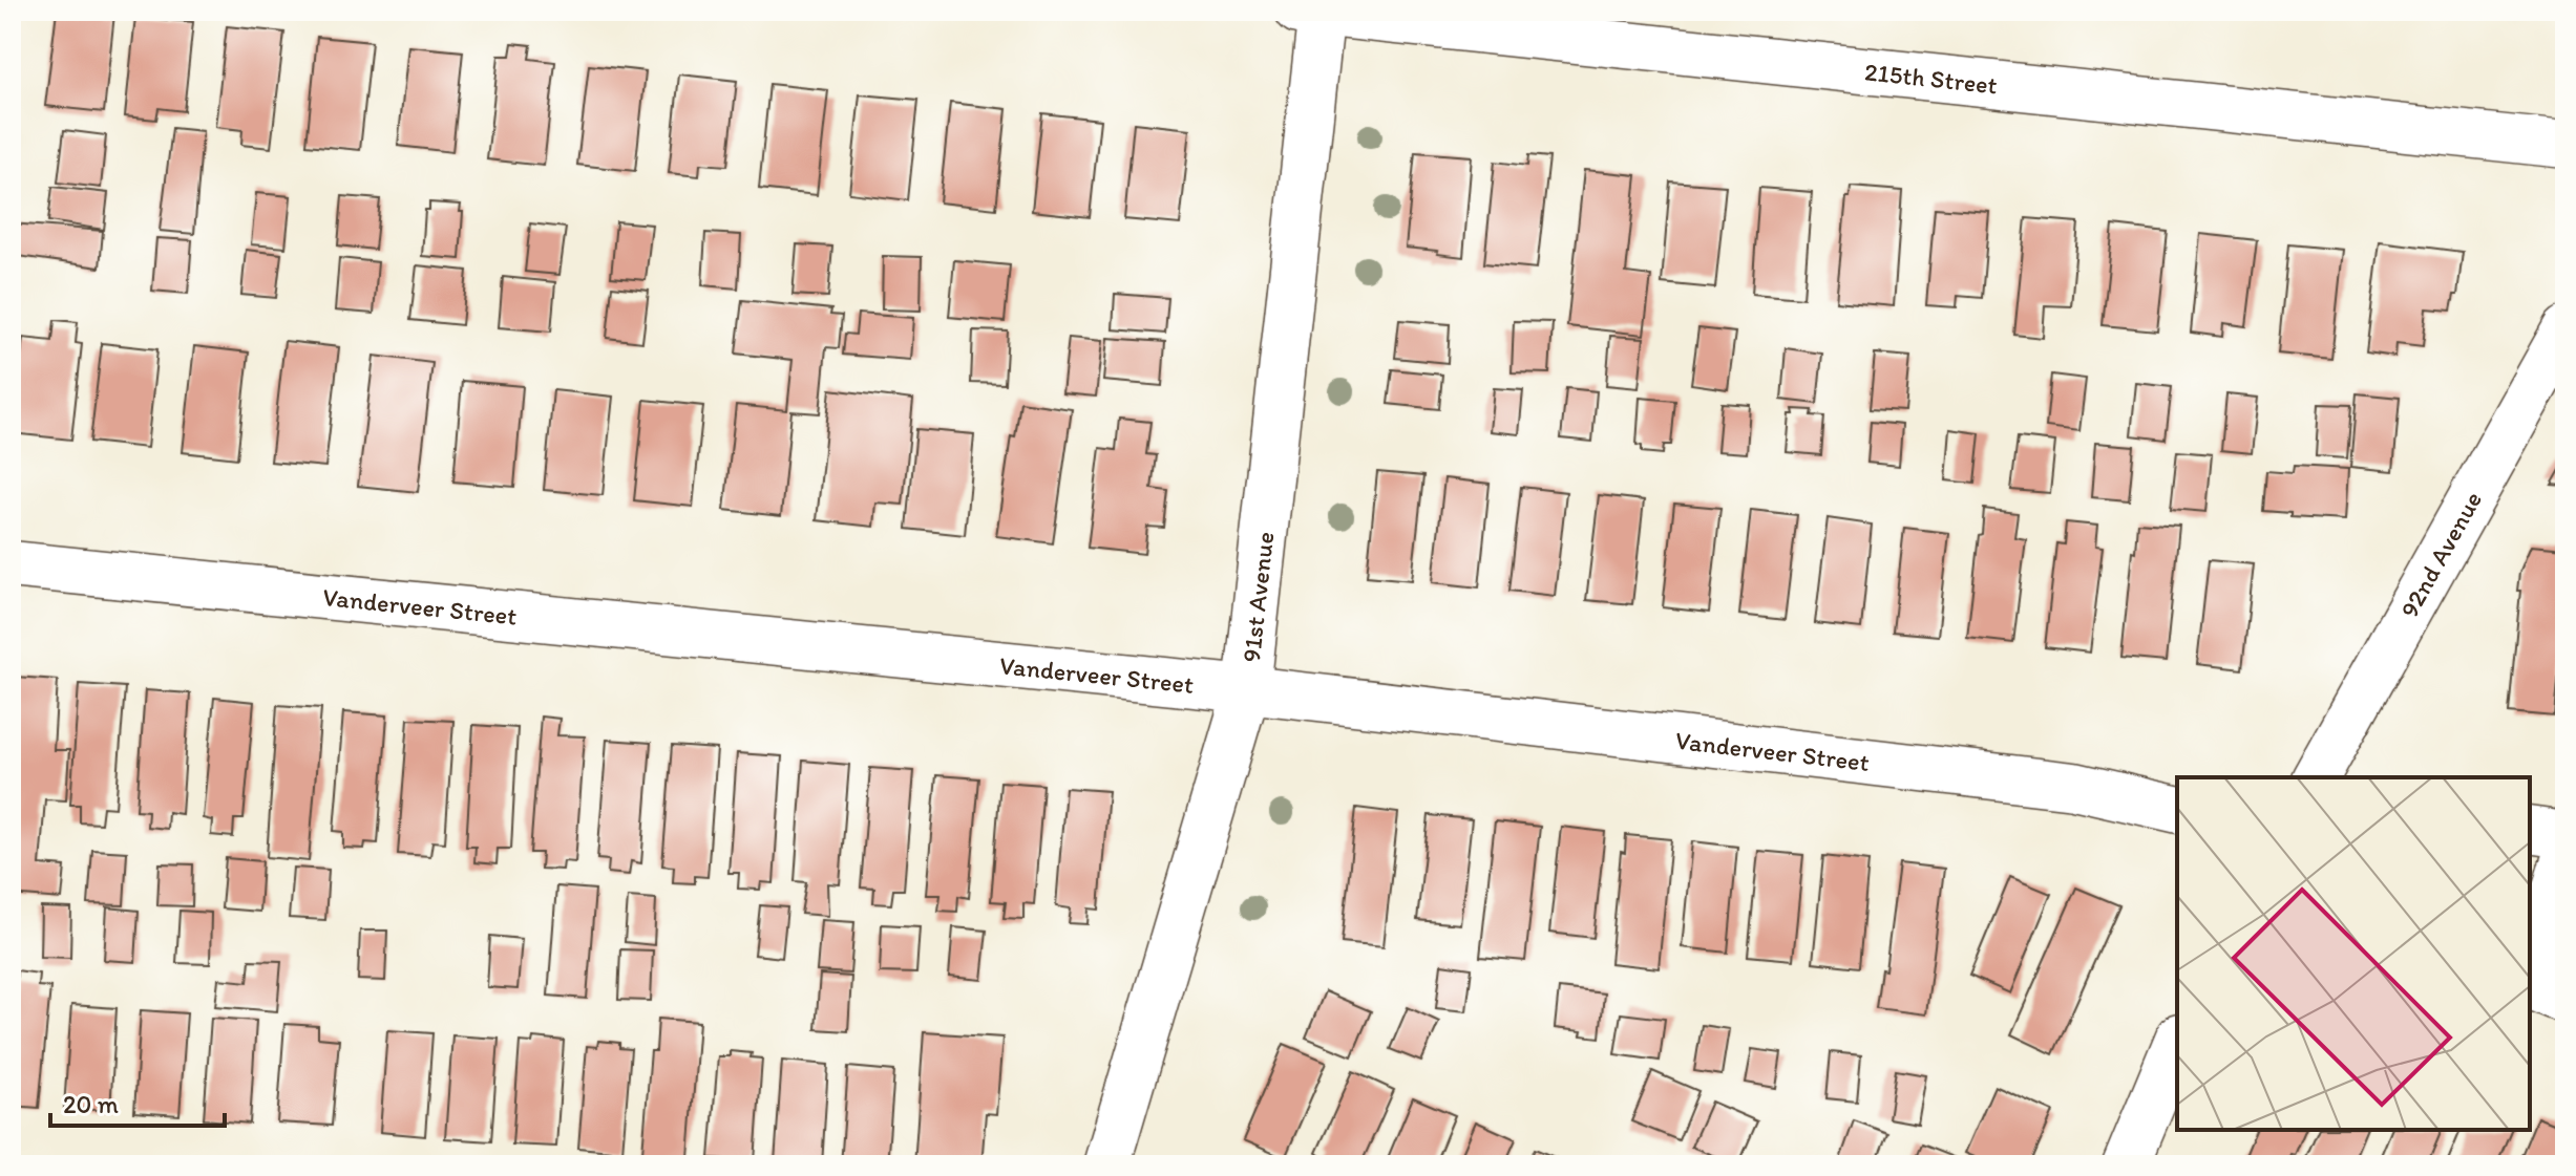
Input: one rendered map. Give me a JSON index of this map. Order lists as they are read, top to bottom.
{
  "streets": {
    "street": [
      "215th Street",
      "92nd Avenue",
      "91st Avenue",
      "Vanderveer Street"
    ]
  },
  "crossings": [
    ["215th Street", "91st Avenue"],
    ["91st Avenue", "Vanderveer Street"]
  ],
  "scale_bar": "20 m"
}
